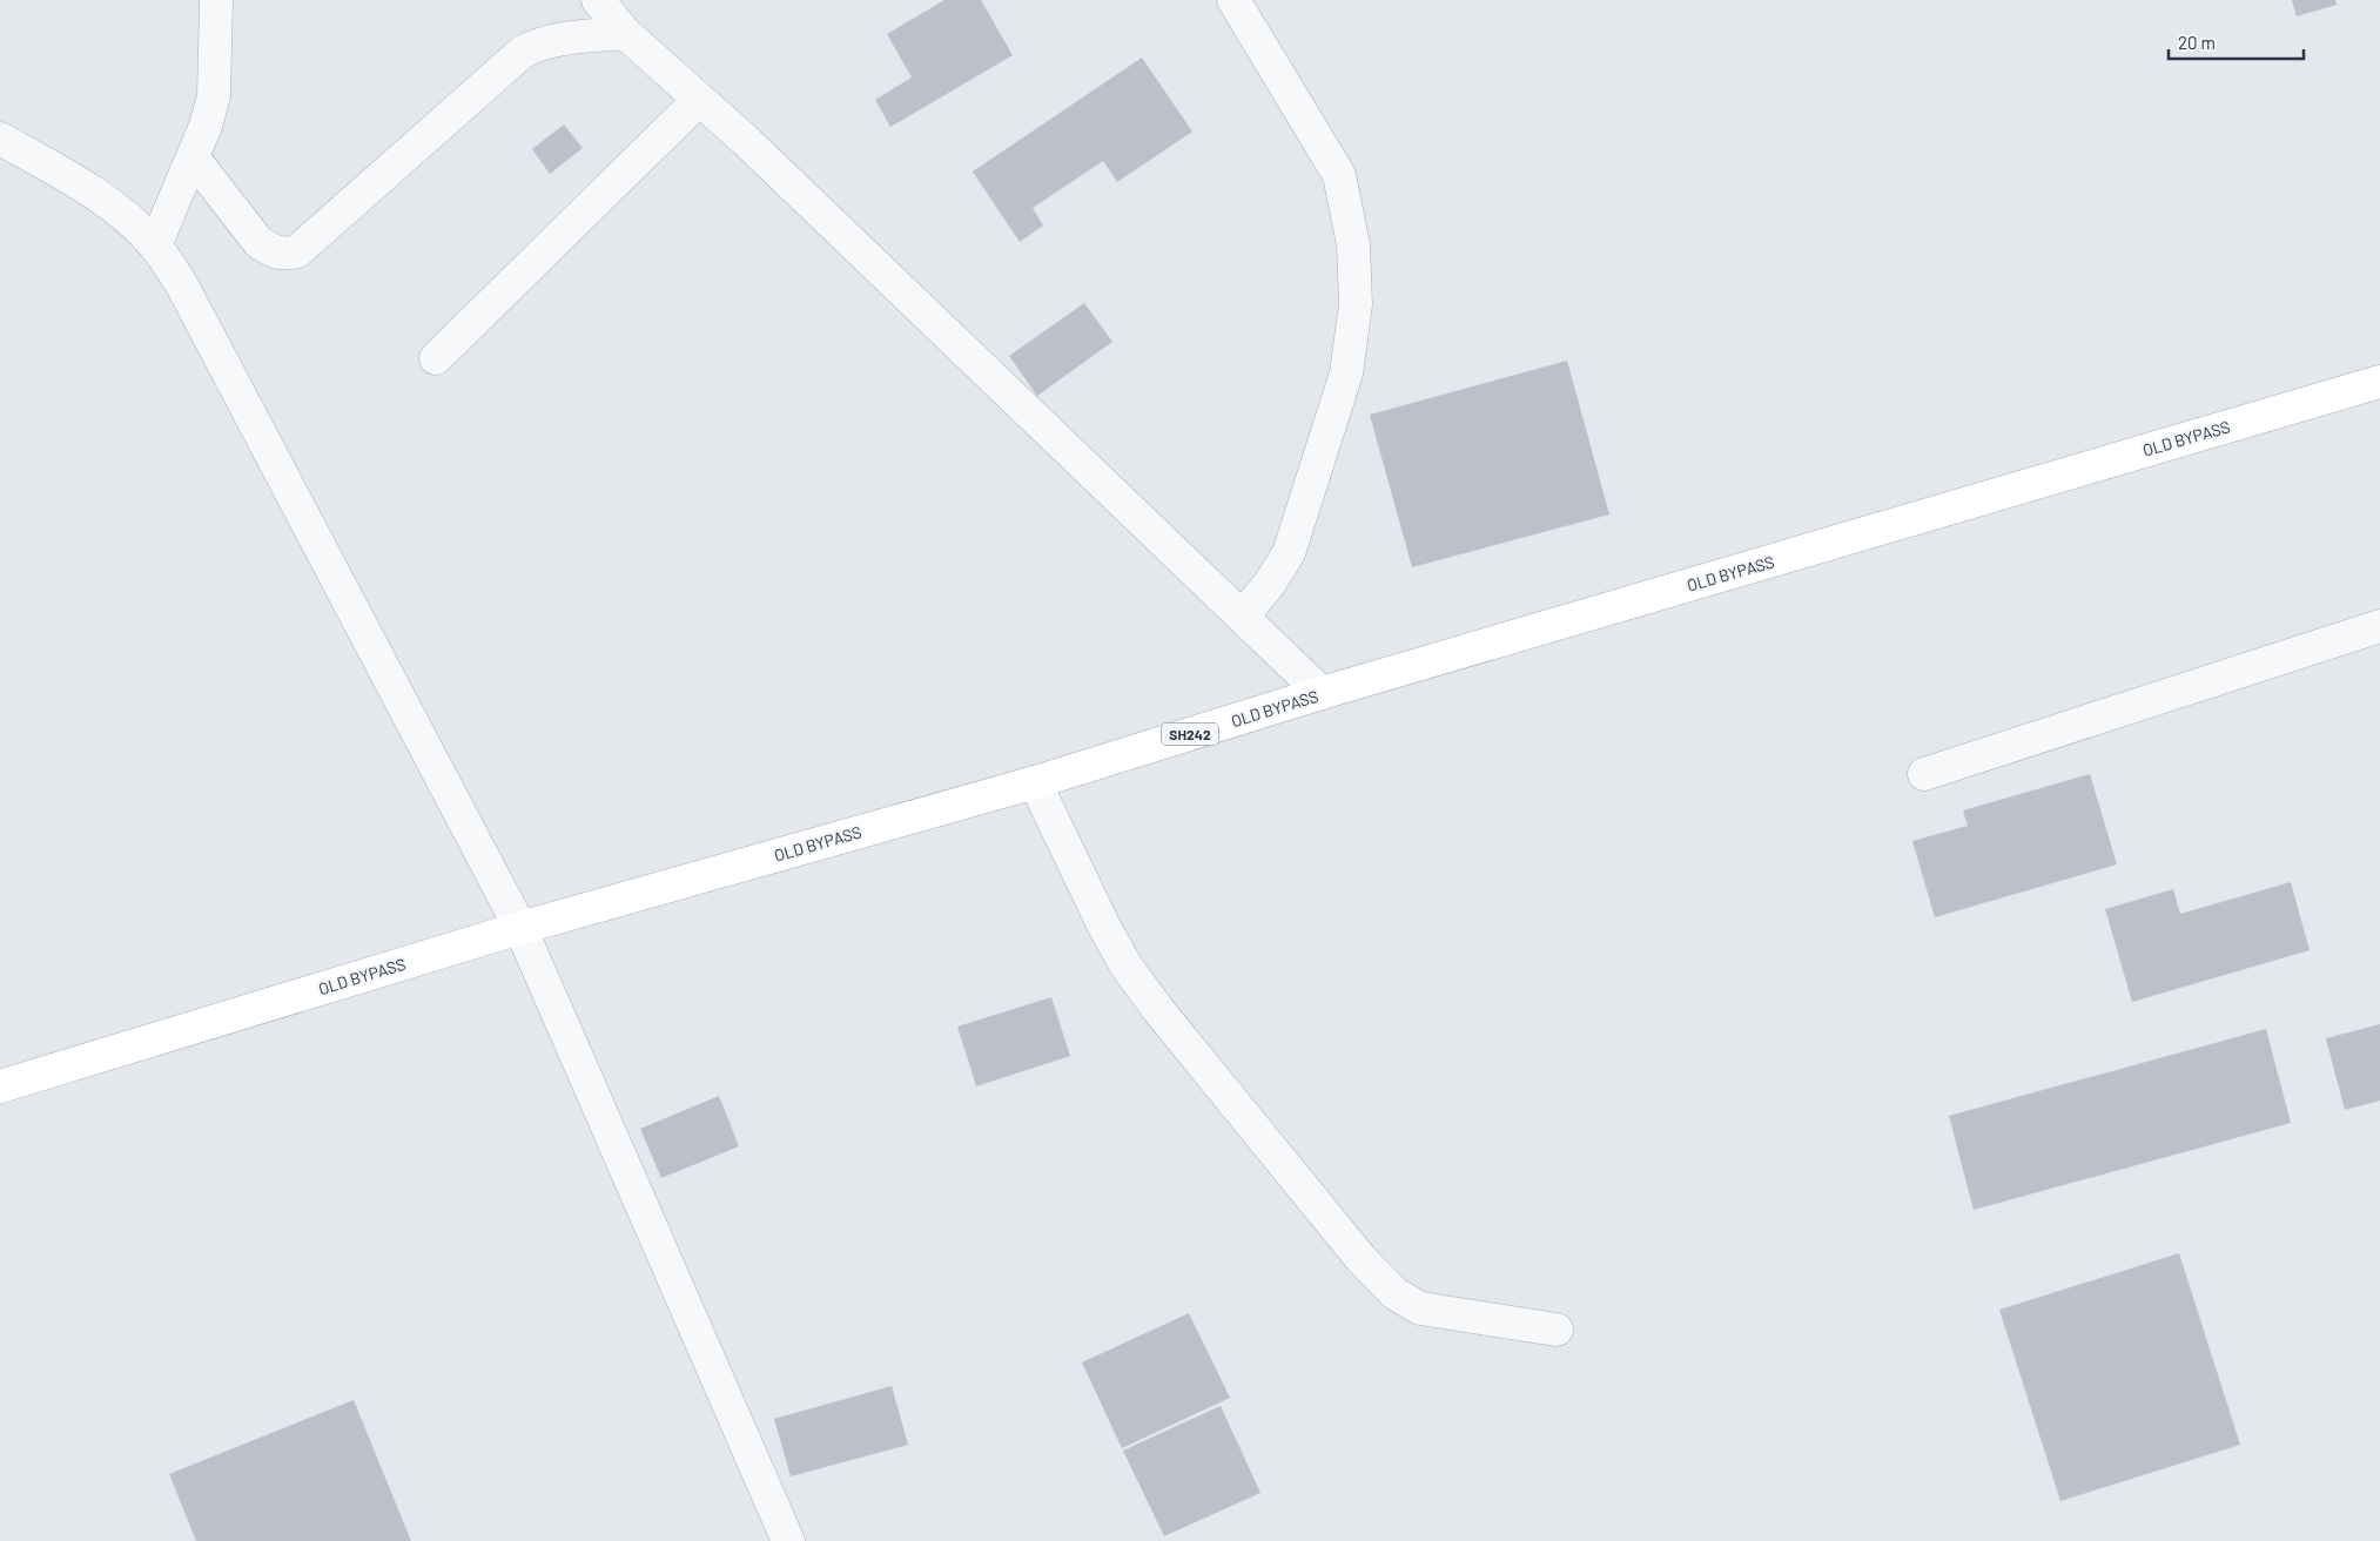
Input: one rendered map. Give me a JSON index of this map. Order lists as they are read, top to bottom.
{
  "streets": {
    "main road": ["OLD BYPASS", "SH242"]
  },
  "scale_bar": "20 m"
}
